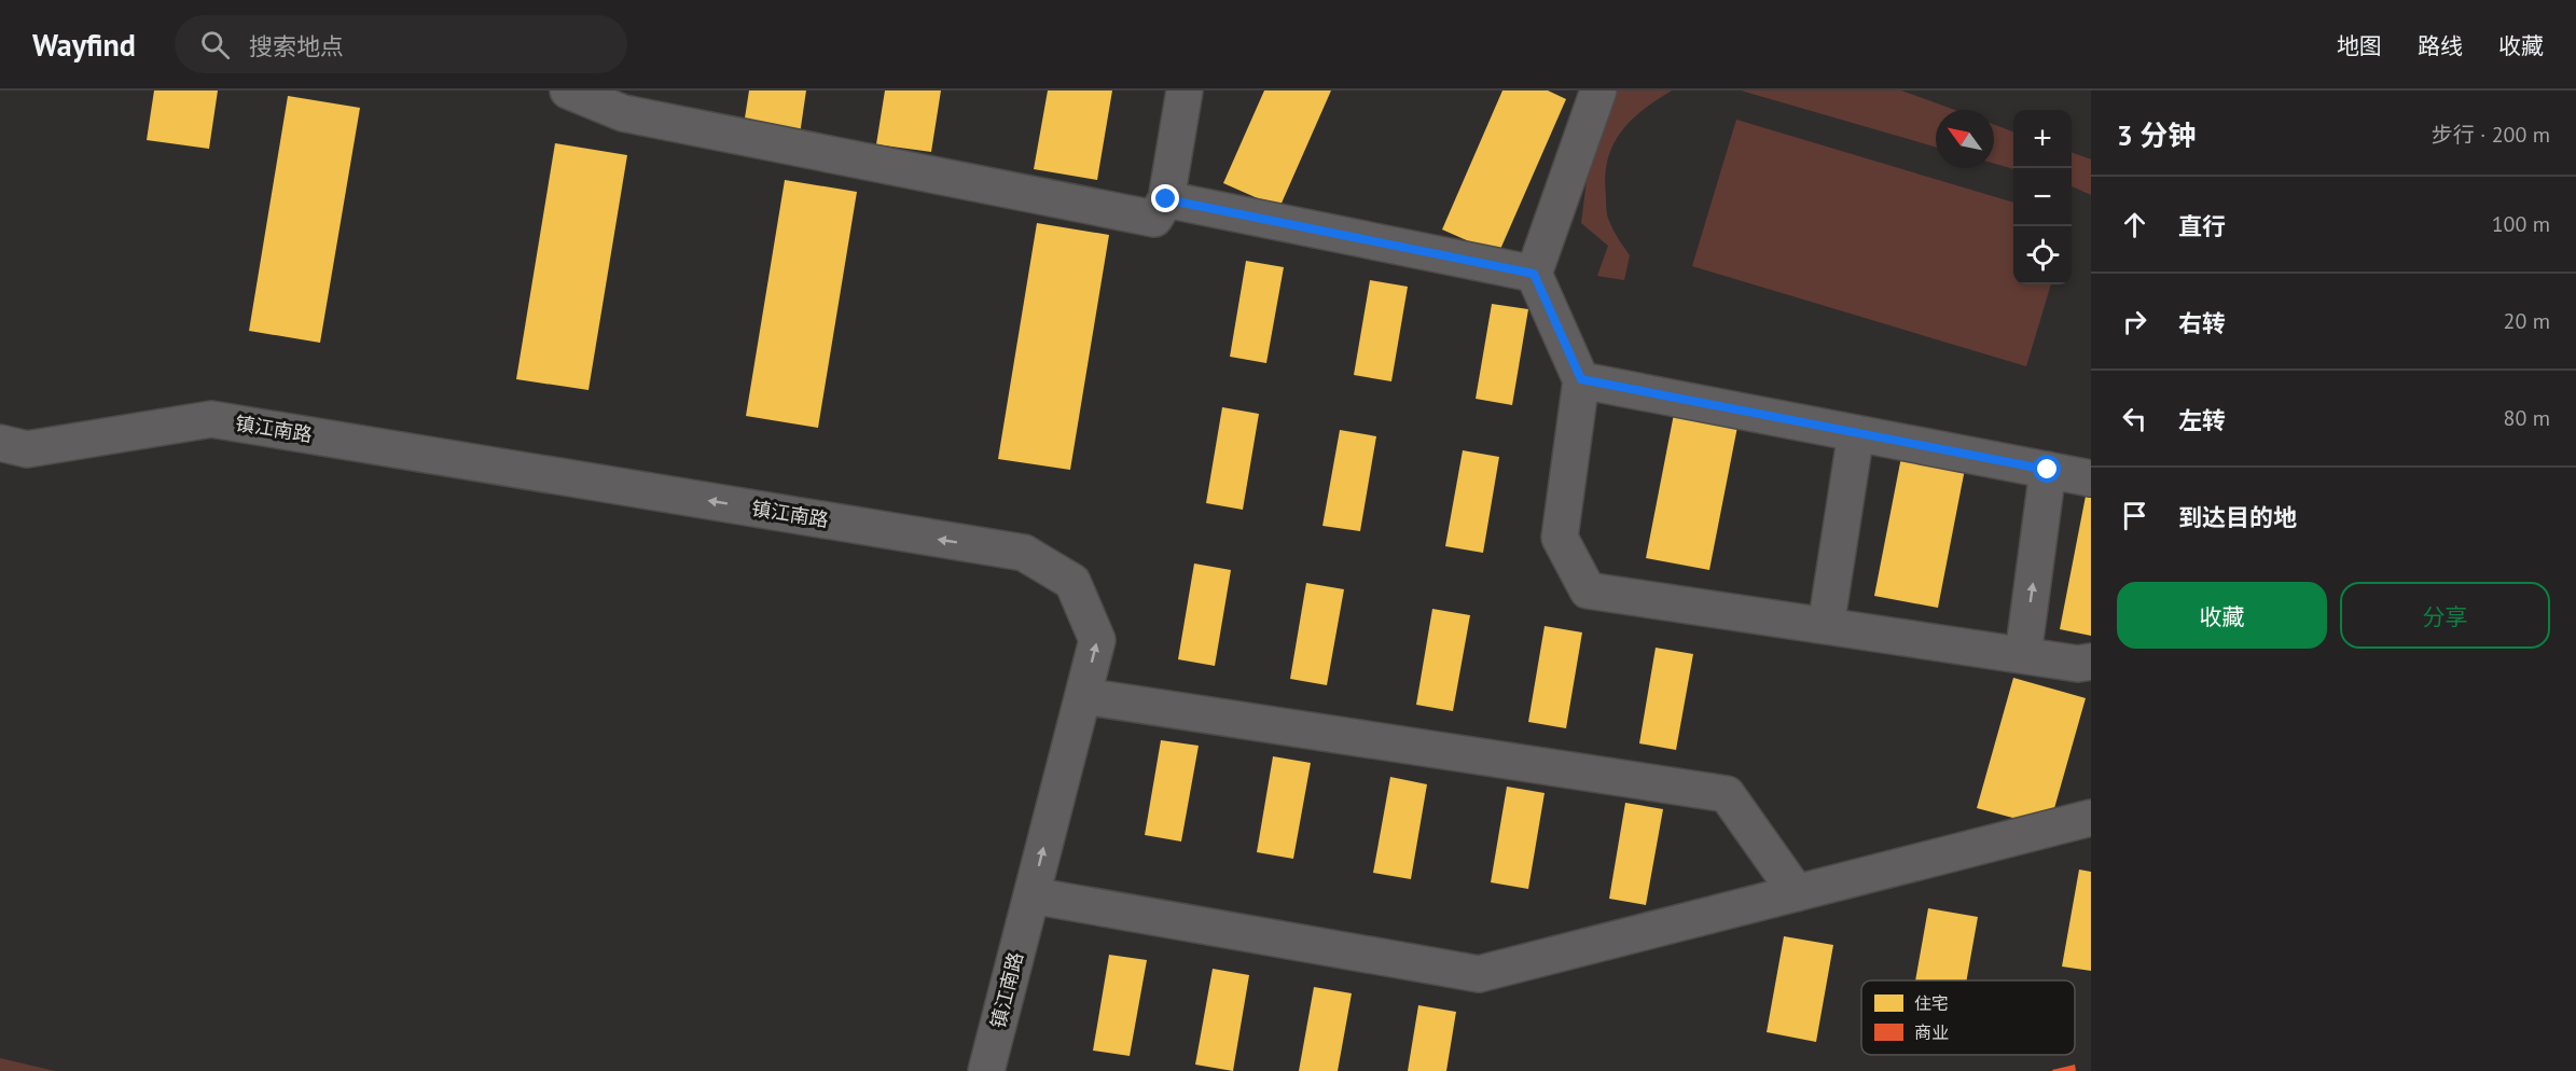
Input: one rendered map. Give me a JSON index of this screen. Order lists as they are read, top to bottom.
{
  "streets": {
    "street": ["镇江南路"]
  },
  "legend": ["住宅", "商业"],
  "north": "top left",
  "page": {
    "header": "Wayfind",
    "search": "搜索地点",
    "nav": ["地图", "路线", "收藏"],
    "heading": ["3 分钟", "步行 · 200 m"],
    "map_buttons": ["+", "−"],
    "list": [
      ["直行", "100 m"],
      ["右转", "20 m"],
      ["左转", "80 m"],
      "到达目的地"
    ],
    "buttons": ["收藏", "分享"]
  }
}
